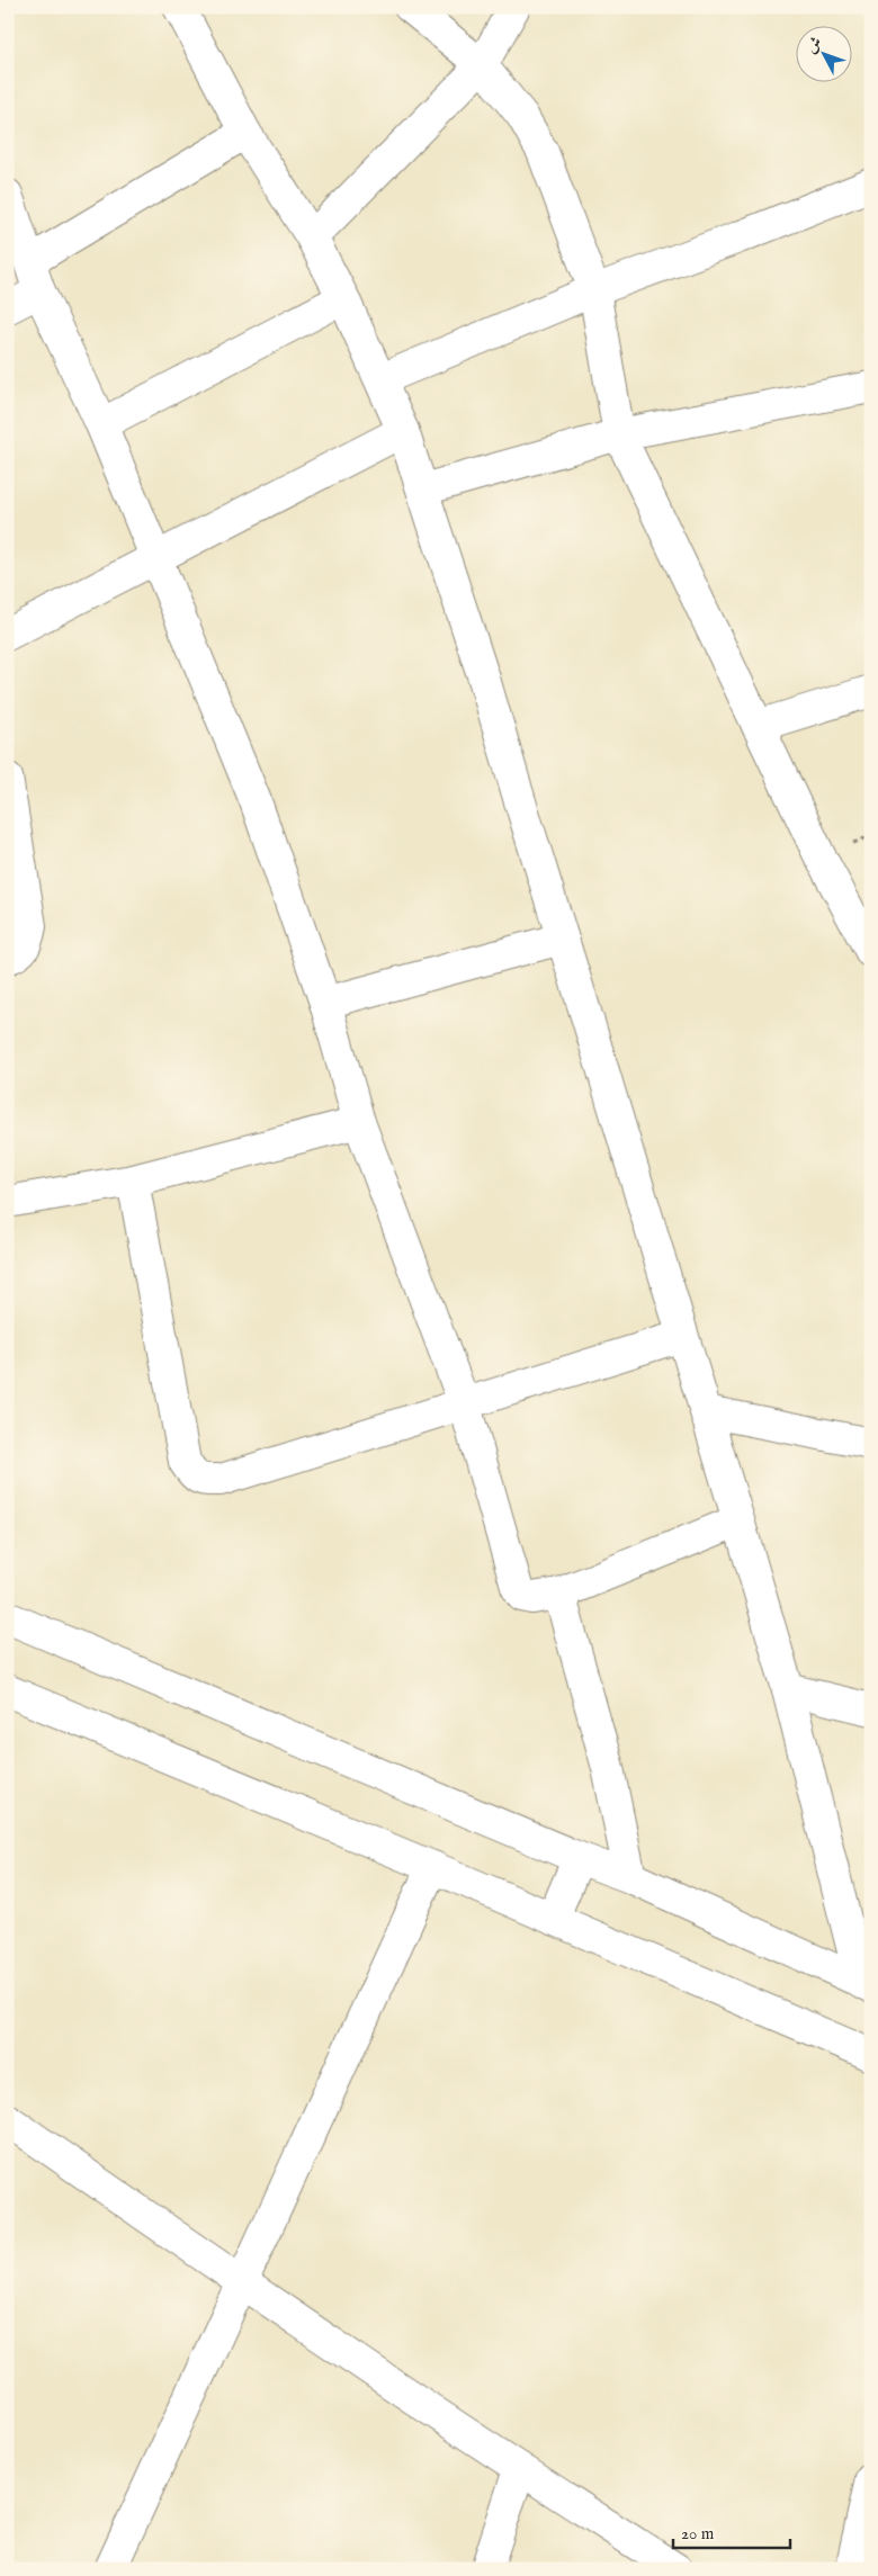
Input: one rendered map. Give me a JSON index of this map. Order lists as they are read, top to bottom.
{
  "scale_bar": "20 m",
  "north": "top left"
}
